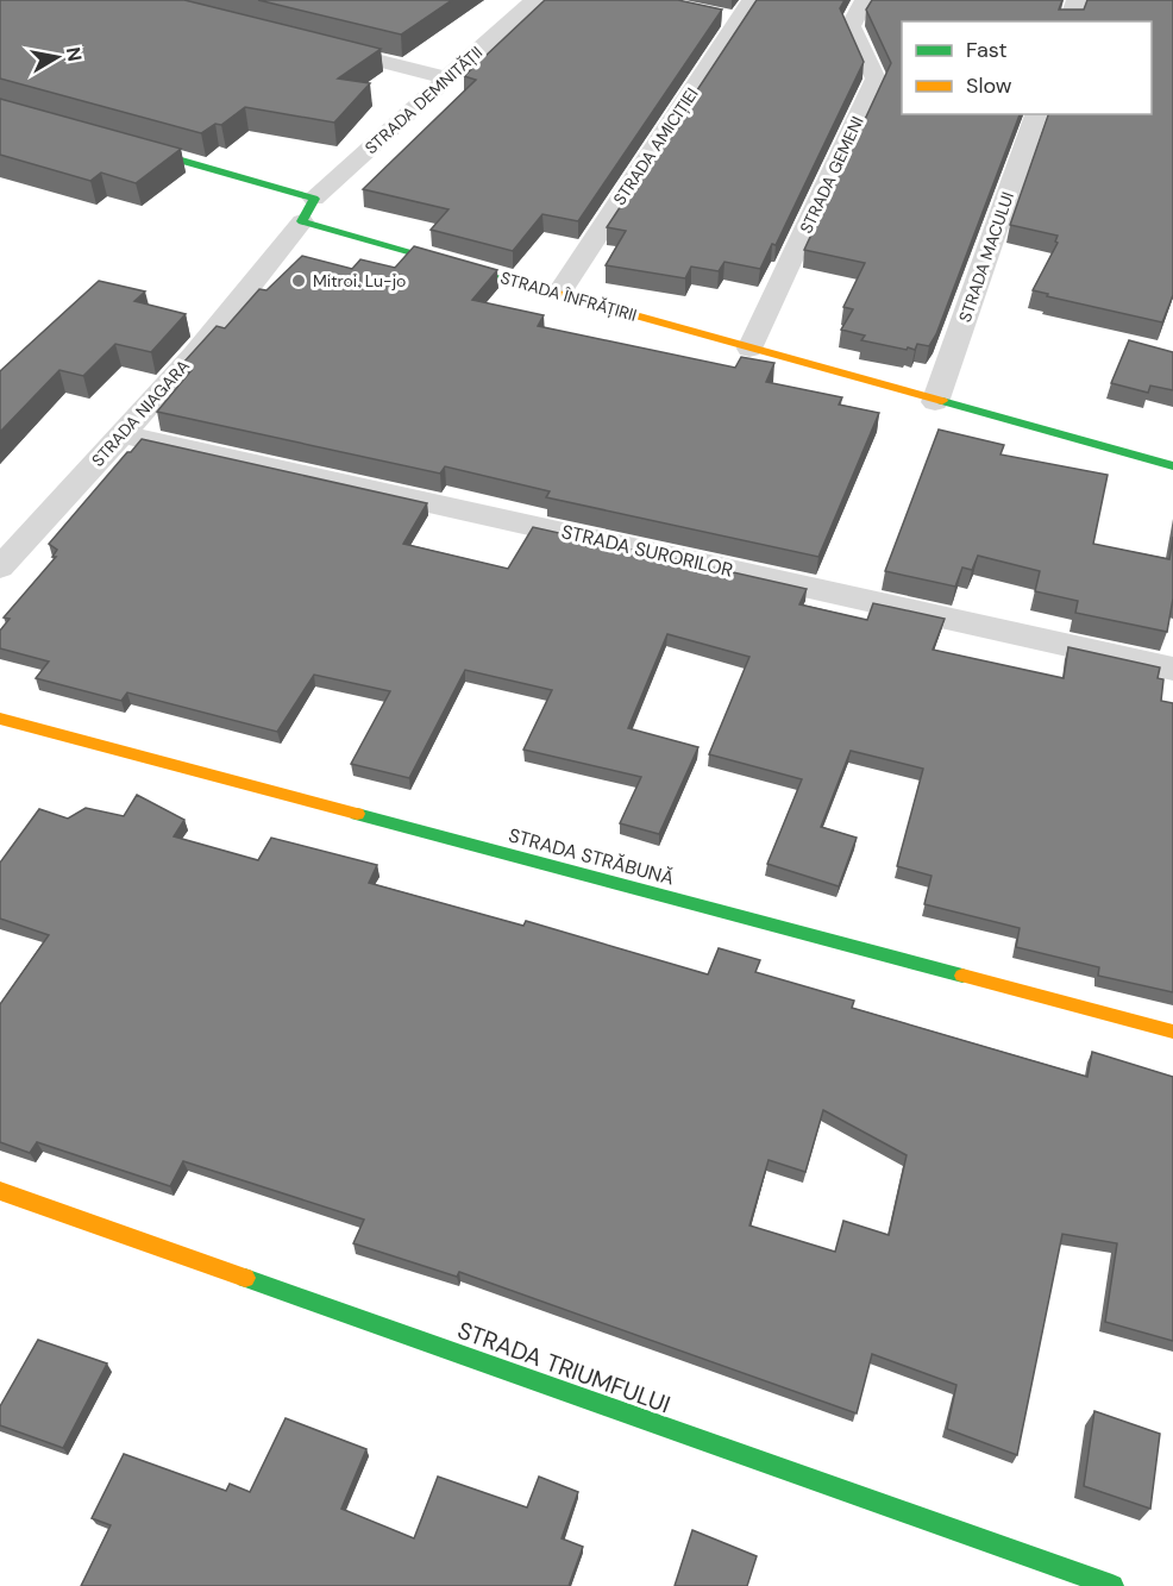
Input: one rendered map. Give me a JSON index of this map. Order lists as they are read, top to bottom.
{
  "streets": {
    "street": [
      "STRADA DEMNITĂȚII",
      "STRADA AMICIȚIEI",
      "STRADA GEMENI",
      "STRADA MACULUI",
      "STRADA ÎNFRĂȚIRII",
      "STRADA NIAGARA",
      "STRADA SURORILOR",
      "STRADA STRĂBUNĂ",
      "STRADA TRIUMFULUI"
    ]
  },
  "crossings": [
    ["STRADA DEMNITĂȚII", "STRADA ÎNFRĂȚIRII"],
    ["STRADA DEMNITĂȚII", "STRADA NIAGARA"],
    ["STRADA AMICIȚIEI", "STRADA ÎNFRĂȚIRII"],
    ["STRADA GEMENI", "STRADA ÎNFRĂȚIRII"],
    ["STRADA MACULUI", "STRADA ÎNFRĂȚIRII"],
    ["STRADA ÎNFRĂȚIRII", "STRADA NIAGARA"],
    ["STRADA NIAGARA", "STRADA SURORILOR"]
  ],
  "places": ["Mitroi. Lu-jo"],
  "legend": ["Fast", "Slow"],
  "north": "right"
}
